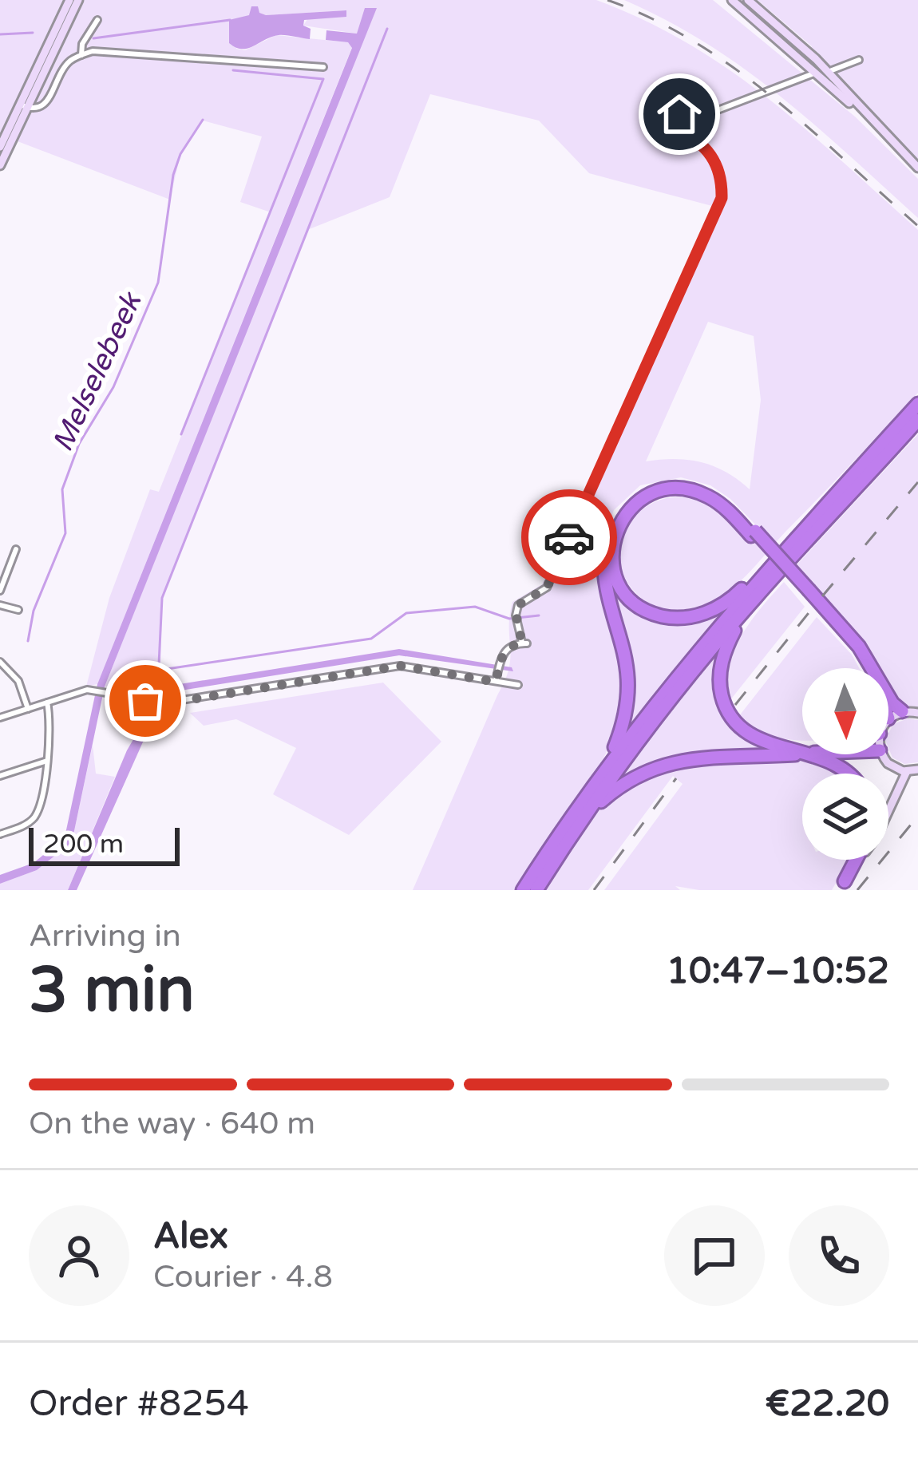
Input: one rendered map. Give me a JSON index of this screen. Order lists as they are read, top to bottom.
{
  "water": ["Melselebeek"],
  "scale_bar": "200 m",
  "north": "bottom",
  "page": {
    "scale": "200 m",
    "heading": ["3 min", "Arriving in", "10:47–10:52"],
    "panel": [
      "Alex",
      "Courier · 4.8",
      "Order #8254",
      "€22.20"
    ],
    "bar": "On the way · 640 m"
  }
}
